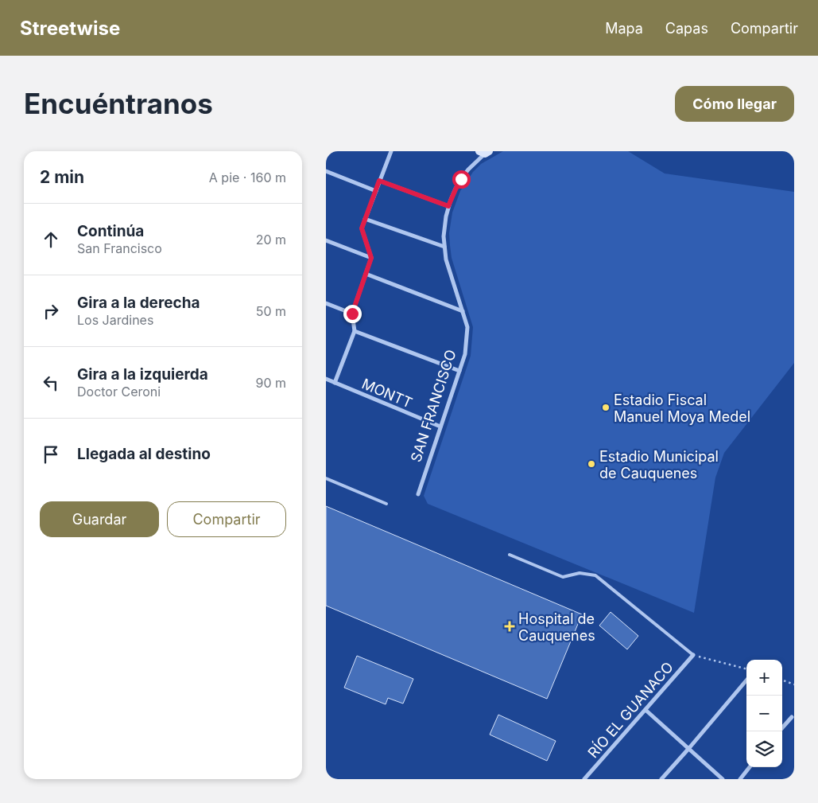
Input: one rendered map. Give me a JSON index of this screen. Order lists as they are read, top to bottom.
{
  "streets": {
    "street": ["MONTT", "SAN FRANCISCO", "RÍO EL GUANACO"]
  },
  "crossings": [
    ["MONTT", "SAN FRANCISCO"]
  ],
  "places": {
    "other": ["Estadio Fiscal Manuel Moya Medel", "Estadio Municipal de Cauquenes"],
    "health": ["Hospital de Cauquenes"]
  },
  "page": {
    "header": "Streetwise",
    "nav": ["Mapa", "Capas", "Compartir"],
    "buttons": [
      "Cómo llegar",
      ["Guardar", "Compartir"]
    ],
    "title": "Encuéntranos",
    "heading": ["2 min", "A pie · 160 m"],
    "list": [
      ["Continúa", "San Francisco", "20 m"],
      ["Gira a la derecha", "Los Jardines", "50 m"],
      ["Gira a la izquierda", "Doctor Ceroni", "90 m"],
      "Llegada al destino"
    ],
    "map_buttons": ["+", "−"]
  }
}
